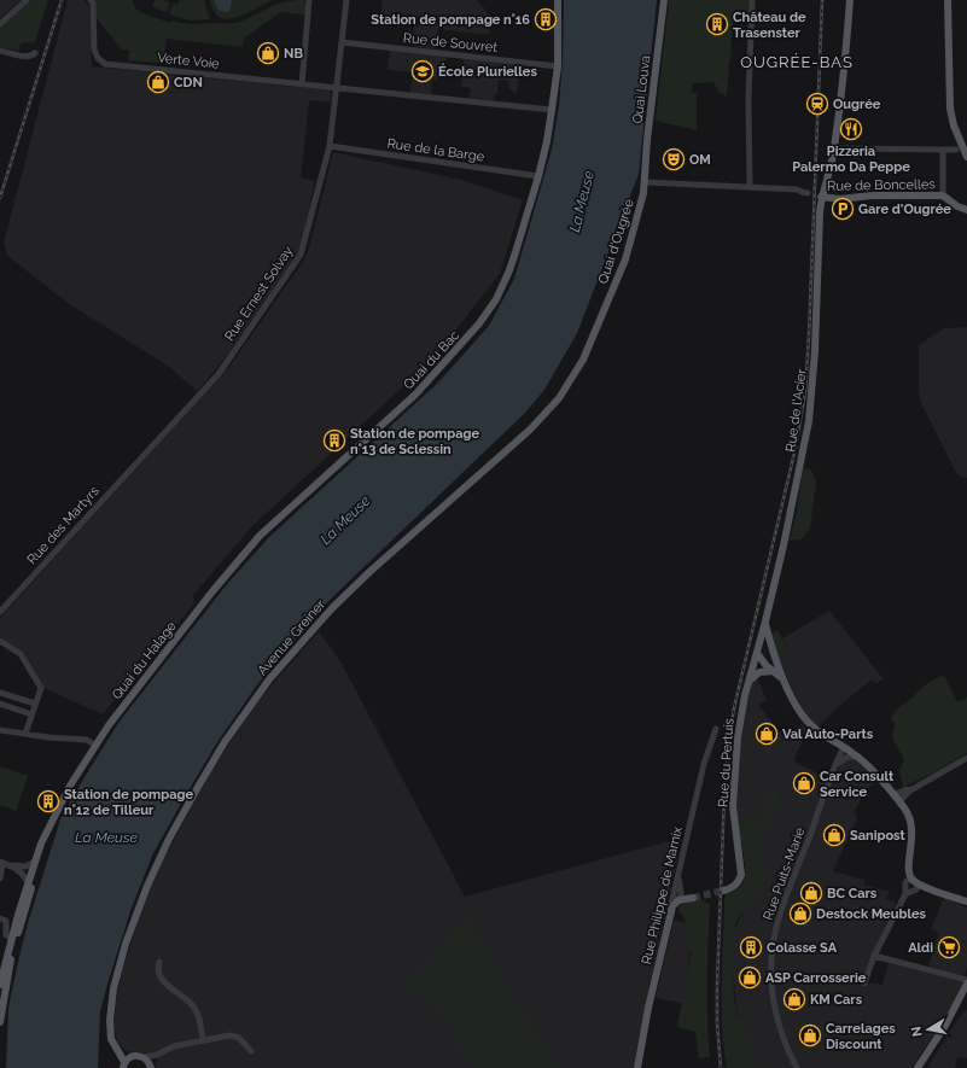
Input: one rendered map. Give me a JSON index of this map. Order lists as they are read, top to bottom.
{
  "streets": {
    "main road": [
      "Quai Louva",
      "Rue de Boncelles",
      "Quai d'Ougrée",
      "Quai du Bac",
      "Rue de l'Acier",
      "Avenue Greiner",
      "Quai du Halage",
      "Rue du Pertuis",
      "Rue Philippe de Marnix"
    ],
    "street": [
      "Rue de Souvret",
      "Verte Voie",
      "Rue de la Barge",
      "Rue Ernest Solvay",
      "Rue des Martyrs",
      "Rue Puits-Marie"
    ]
  },
  "crossings": [
    ["Rue de Souvret", "Rue Ernest Solvay"],
    ["Rue de Souvret", "Quai du Bac"],
    ["Verte Voie", "Rue Ernest Solvay"],
    ["Verte Voie", "Quai du Bac"],
    ["Quai Louva", "Quai d'Ougrée"],
    ["Rue de la Barge", "Rue Ernest Solvay"],
    ["Rue de la Barge", "Quai du Bac"],
    ["Rue de Boncelles", "Rue de l'Acier"],
    ["Quai d'Ougrée", "Avenue Greiner"],
    ["Rue Ernest Solvay", "Rue des Martyrs"],
    ["Quai du Bac", "Quai du Halage"],
    ["Rue de l'Acier", "Rue du Pertuis"]
  ],
  "districts": ["OUGRÉE-BAS"],
  "water": ["La Meuse"],
  "places": {
    "building": [
      "Station de pompage n°16",
      "Château de Trasenster",
      "Station de pompage n°13 de Sclessin",
      "Station de pompage n°12 de Tilleur",
      "Colasse SA"
    ],
    "shop": [
      "NB",
      "CDN",
      "Val Auto-Parts",
      "Car Consult Service",
      "Sanipost",
      "BC Cars",
      "Destock Meubles",
      "ASP Carrosserie",
      "KM Cars",
      "Carrelages Discount"
    ],
    "school or university": ["École Plurielles"],
    "station": ["Ougrée"],
    "restaurant": ["Pizzeria Palermo Da Peppe"],
    "theatre": ["OM"],
    "parking": ["Gare d'Ougrée"],
    "supermarket": ["Aldi"]
  },
  "north": "left"
}
